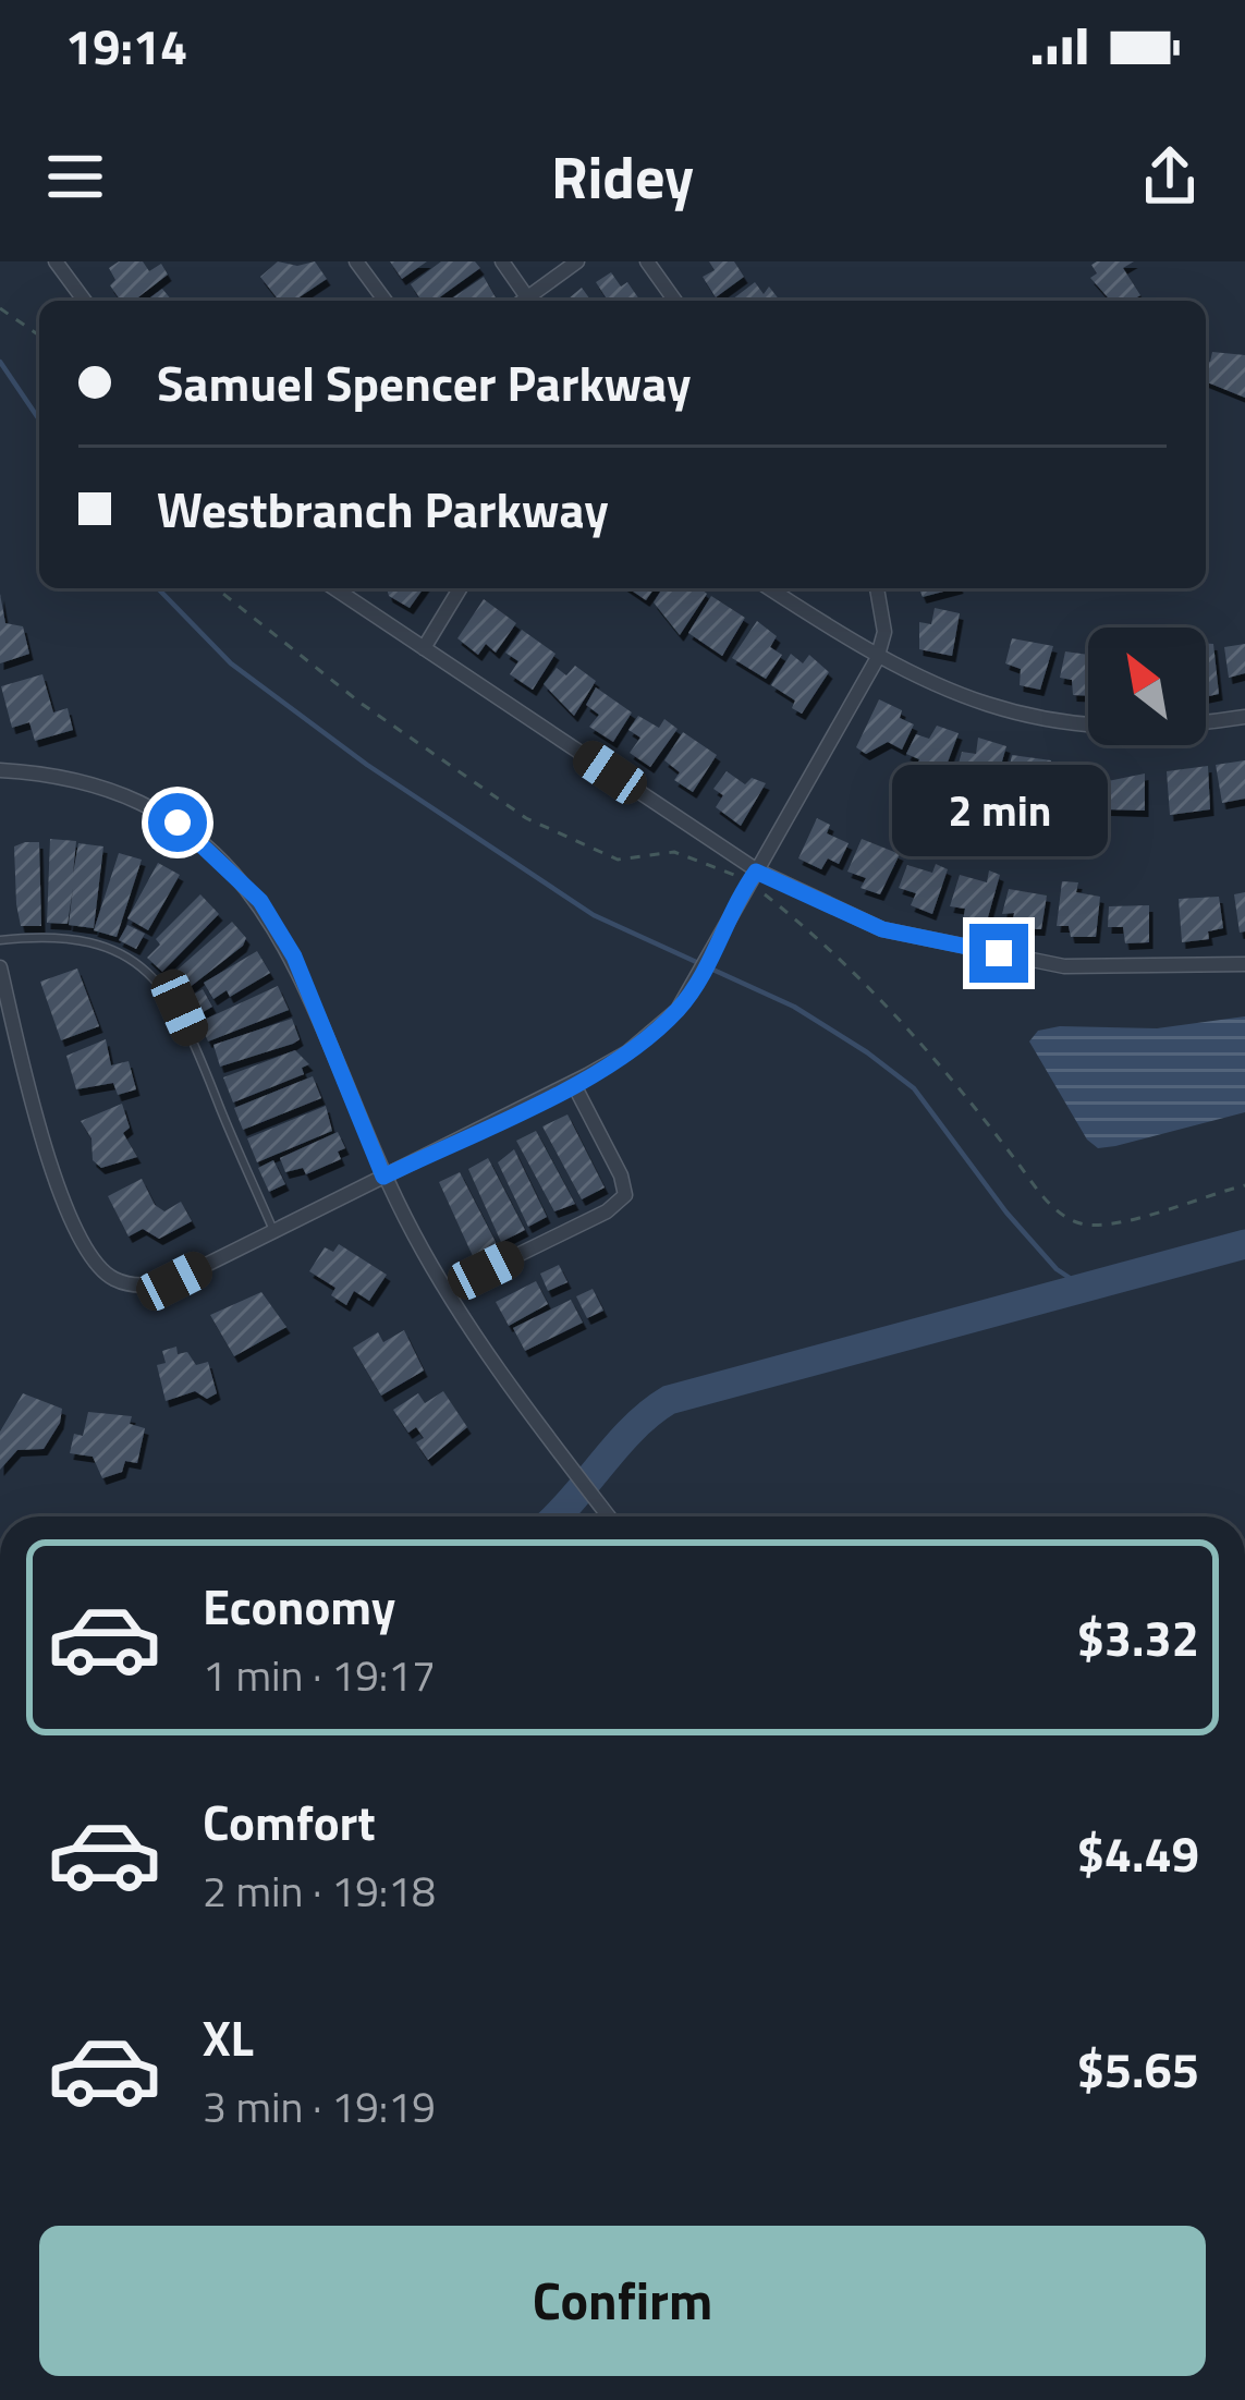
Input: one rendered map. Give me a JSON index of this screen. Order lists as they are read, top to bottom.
{
  "north": "top left",
  "page": {
    "status": "19:14",
    "header": "Ridey",
    "banner": ["Samuel Spencer Parkway", "Westbranch Parkway"],
    "bubble": "2 min",
    "list": [
      {
        "name": "Economy",
        "note": "1 min · 19:17",
        "value": "$3.32"
      },
      {
        "name": "Comfort",
        "note": "2 min · 19:18",
        "value": "$4.49"
      },
      {
        "name": "XL",
        "note": "3 min · 19:19",
        "value": "$5.65"
      }
    ],
    "buttons": "Confirm"
  }
}
